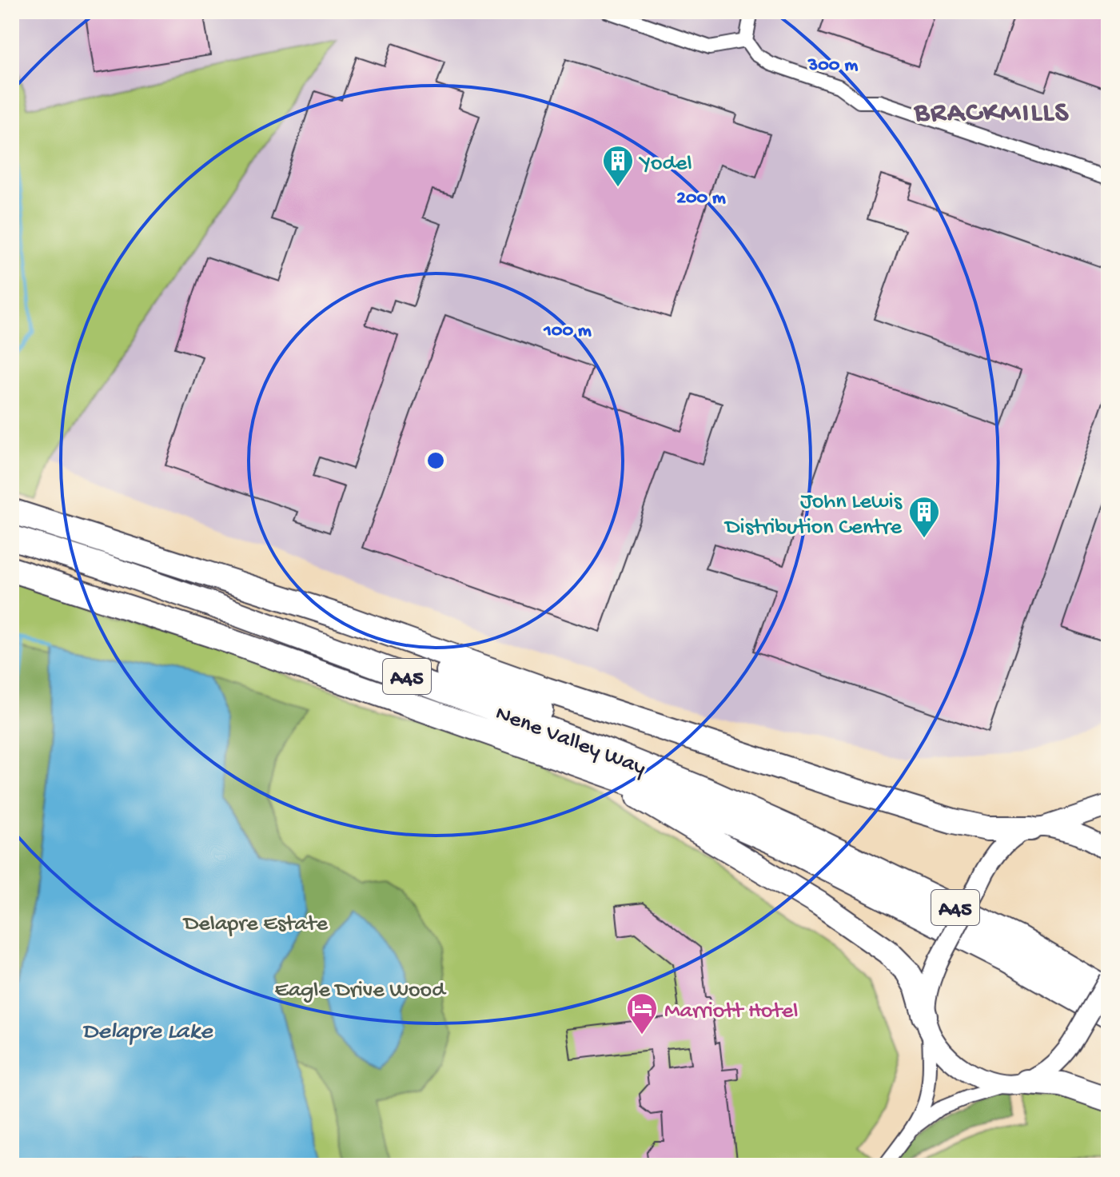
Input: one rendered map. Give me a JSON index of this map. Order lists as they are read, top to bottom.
{
  "streets": {
    "highway": ["A45", "Nene Valley Way"]
  },
  "districts": ["BRACKMILLS"],
  "water": ["Delapre Lake"],
  "parks": ["Delapre Estate", "Eagle Drive Wood"],
  "places": {
    "building": ["Yodel", "John Lewis Distribution Centre"],
    "hotel": ["Marriott Hotel"]
  },
  "rings": ["300 m", "200 m", "100 m"]
}
